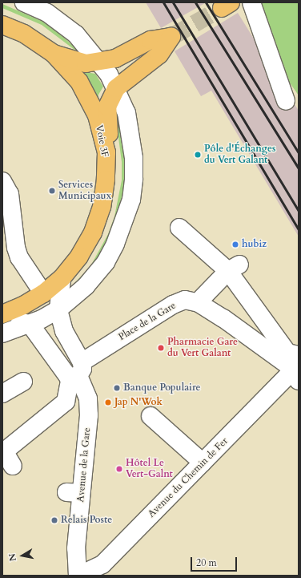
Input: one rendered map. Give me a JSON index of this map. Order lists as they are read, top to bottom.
{
  "streets": {
    "main road": ["Voie 3F"],
    "street": ["Place de la Gare", "Avenue de la Gare", "Avenue du Chemin de Fer"]
  },
  "crossings": [
    ["Place de la Gare", "Avenue de la Gare"],
    ["Place de la Gare", "Avenue du Chemin de Fer"],
    ["Avenue de la Gare", "Avenue du Chemin de Fer"]
  ],
  "places": [
    "Pôle d'Échanges du Vert Galant",
    "Services Municipaux",
    "hubiz",
    "Pharmacie Gare du Vert Galant",
    "Banque Populaire",
    "Jap N'Wok",
    "Hôtel Le Vert-Galnt",
    "Relais Poste"
  ],
  "scale_bar": "20 m",
  "north": "left"
}
